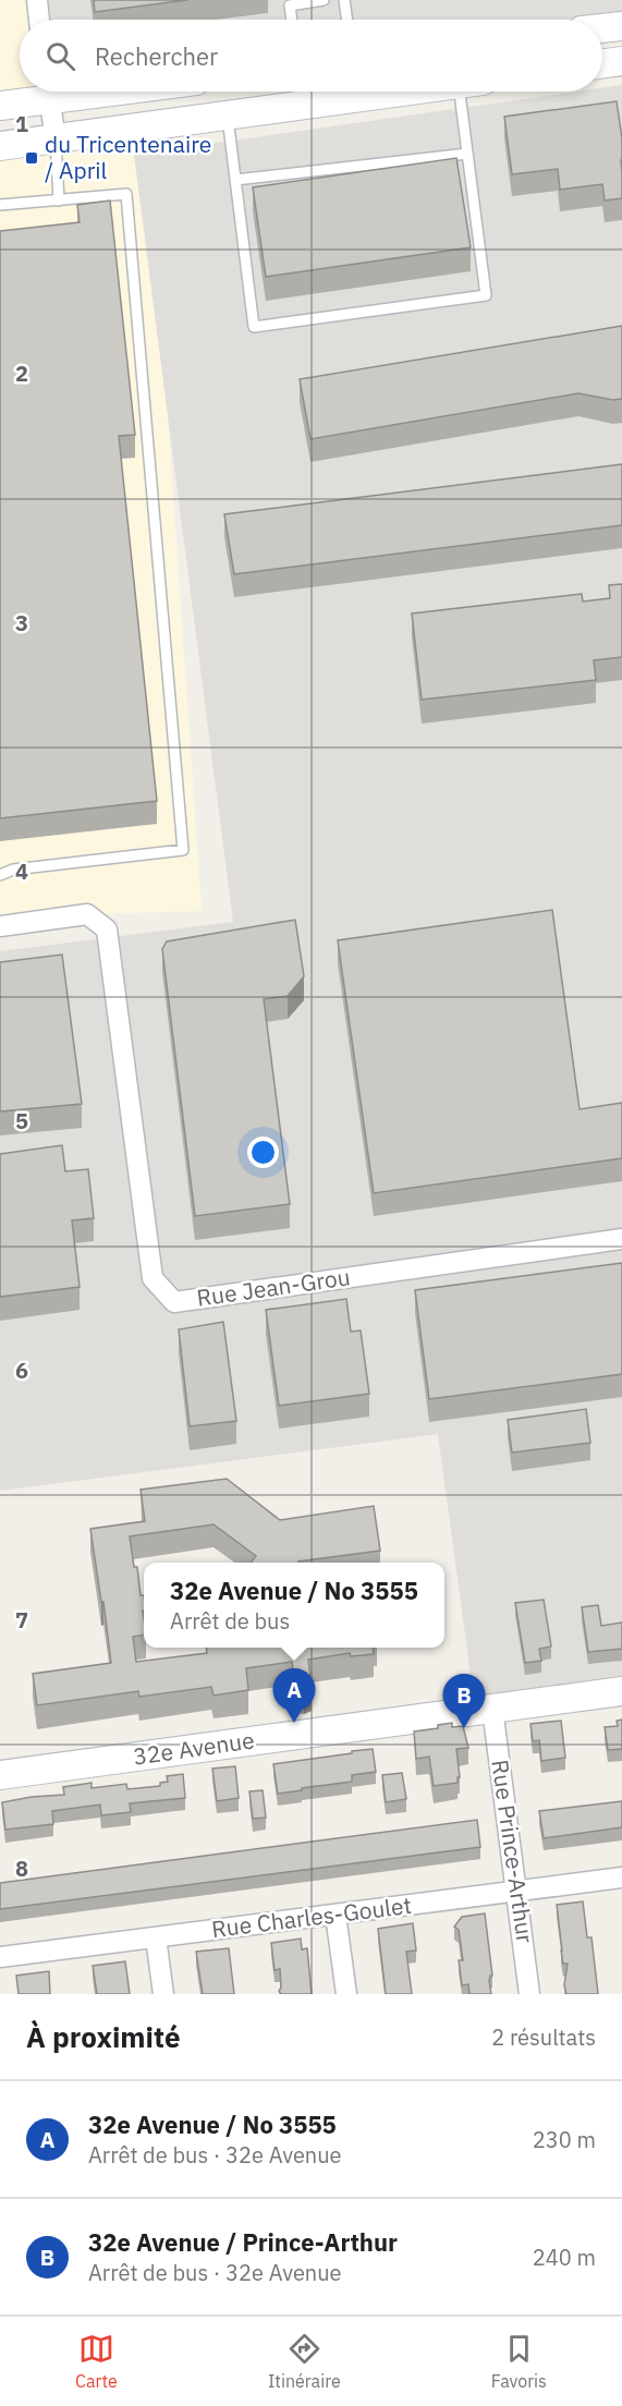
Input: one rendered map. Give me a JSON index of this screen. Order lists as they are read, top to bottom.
{
  "streets": {
    "street": [
      "Rue Jean-Grou",
      "32e Avenue",
      "Rue Prince-Arthur",
      "Rue Charles-Goulet"
    ]
  },
  "crossings": [
    ["32e Avenue", "Rue Prince-Arthur"],
    ["Rue Prince-Arthur", "Rue Charles-Goulet"]
  ],
  "places": {
    "transit": ["du Tricentenaire / April"]
  },
  "page": {
    "search": "Rechercher",
    "popup": ["32e Avenue / No 3555", "Arrêt de bus"],
    "pins": ["A", "B"],
    "heading": ["À proximité", "2 résultats"],
    "list": [
      {
        "mark": "A",
        "name": "32e Avenue / No 3555",
        "note": "Arrêt de bus · 32e Avenue",
        "value": "230 m"
      },
      {
        "mark": "B",
        "name": "32e Avenue / Prince-Arthur",
        "note": "Arrêt de bus · 32e Avenue",
        "value": "240 m"
      }
    ],
    "nav": ["Carte", "Itinéraire", "Favoris"]
  },
  "grid": {
    "rows": [
      "1",
      "2",
      "3",
      "4",
      "5",
      "6",
      "7",
      "8"
    ]
  }
}
